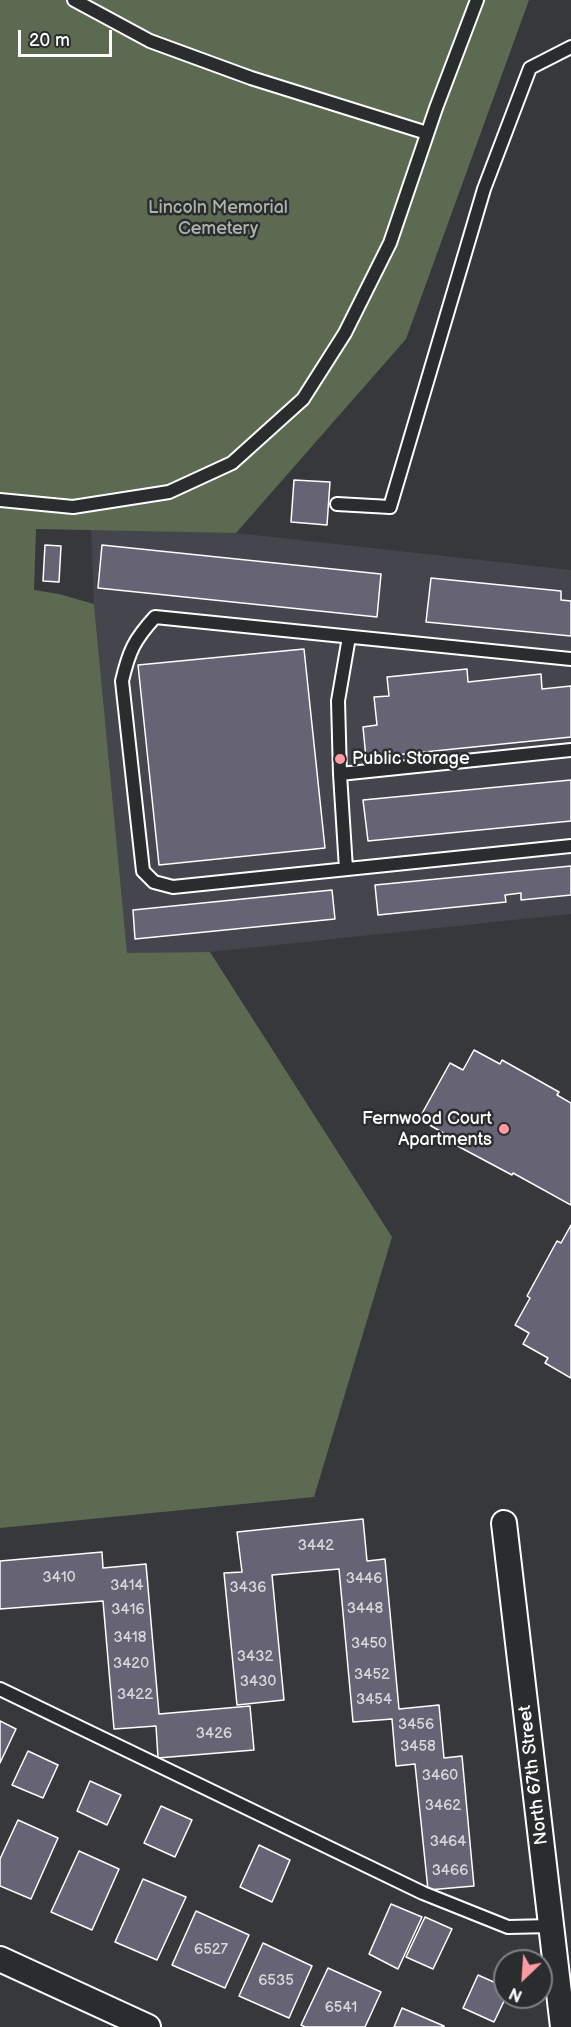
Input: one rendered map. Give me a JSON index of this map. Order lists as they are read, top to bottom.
{
  "streets": {
    "street": ["North 67th Street"]
  },
  "parks": ["Lincoln Memorial Cemetery"],
  "places": ["Public Storage", "Fernwood Court Apartments"],
  "house_numbers": [
    "3442",
    "3410",
    "3446",
    "3414",
    "3436",
    "3448",
    "3416",
    "3418",
    "3450",
    "3432",
    "3420",
    "3452",
    "3430",
    "3422",
    "3454",
    "3456",
    "3426",
    "3458",
    "3460",
    "3462",
    "3464",
    "3466",
    "6527",
    "6535",
    "6541"
  ],
  "scale_bar": "20 m",
  "north": "bottom left"
}
